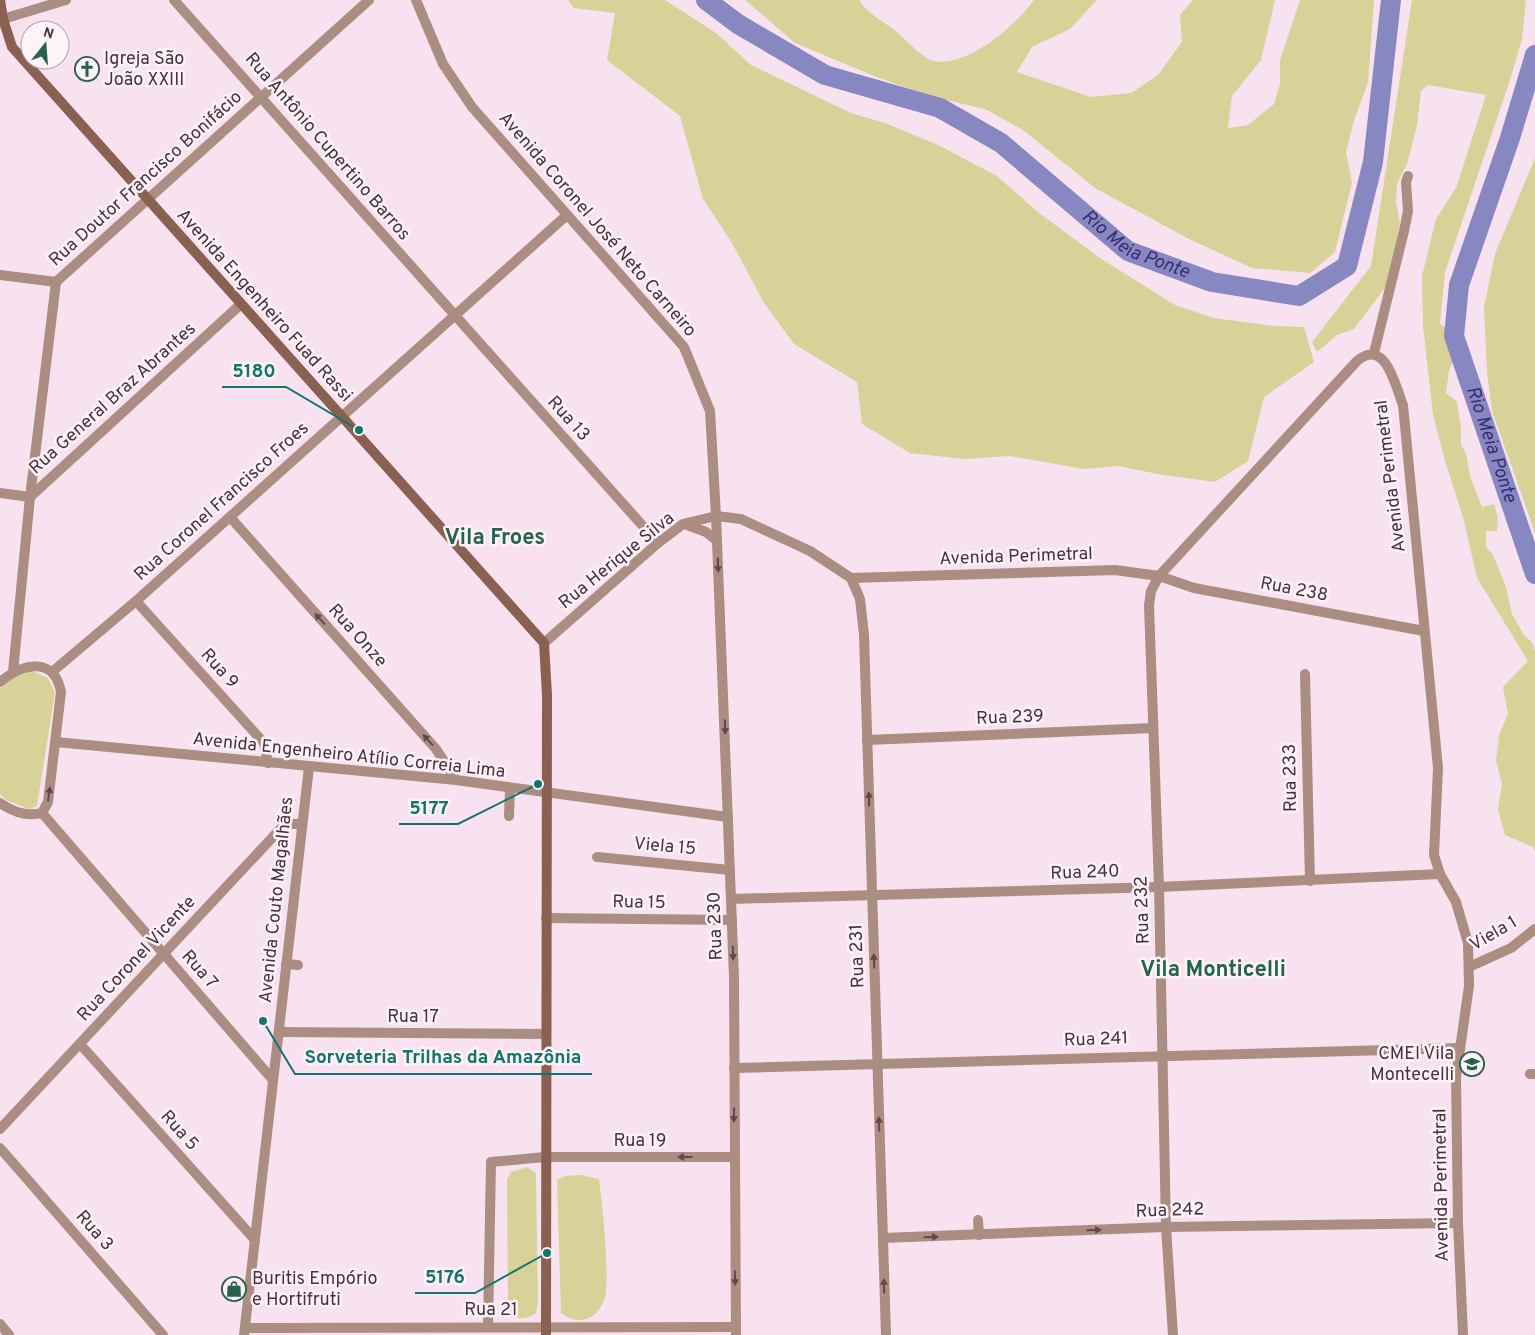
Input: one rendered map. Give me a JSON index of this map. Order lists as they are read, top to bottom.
{
  "streets": {
    "main road": ["Avenida Engenheiro Fuad Rassi"],
    "street": [
      "Rua Antônio Cupertino Barros",
      "Rua Doutor Francisco Bonifácio",
      "Avenida Coronel José Neto Carneiro",
      "Rua General Braz Abrantes",
      "Rua 13",
      "Avenida Perimetral",
      "Rua Coronel Francisco Froes",
      "Rua Herique Silva",
      "Rua 238",
      "Rua Onze",
      "Rua 9",
      "Rua 239",
      "Avenida Engenheiro Atílio Correia Lima",
      "Rua 233",
      "Viela 15",
      "Rua 240",
      "Avenida Couto Magalhães",
      "Rua 15",
      "Rua 232",
      "Rua 230",
      "Viela 1",
      "Rua 231",
      "Rua Coronel Vicente",
      "Rua 7",
      "Rua 17",
      "Rua 241",
      "Rua 5",
      "Rua 19",
      "Rua 242",
      "Rua 3",
      "Rua 21"
    ]
  },
  "crossings": [
    ["Rua Antônio Cupertino Barros", "Rua Doutor Francisco Bonifácio"],
    ["Rua Antônio Cupertino Barros", "Rua 13"],
    ["Rua Antônio Cupertino Barros", "Rua Coronel Francisco Froes"],
    ["Rua Doutor Francisco Bonifácio", "Avenida Engenheiro Fuad Rassi"],
    ["Avenida Coronel José Neto Carneiro", "Rua Coronel Francisco Froes"],
    ["Avenida Coronel José Neto Carneiro", "Rua Herique Silva"],
    ["Avenida Coronel José Neto Carneiro", "Rua 230"],
    ["Avenida Engenheiro Fuad Rassi", "Rua General Braz Abrantes"],
    ["Avenida Engenheiro Fuad Rassi", "Rua Coronel Francisco Froes"],
    ["Avenida Engenheiro Fuad Rassi", "Rua Herique Silva"],
    ["Rua 13", "Rua Coronel Francisco Froes"],
    ["Rua 13", "Rua Herique Silva"],
    ["Avenida Perimetral", "Rua 238"],
    ["Avenida Perimetral", "Rua 240"],
    ["Avenida Perimetral", "Rua 232"],
    ["Avenida Perimetral", "Viela 1"],
    ["Avenida Perimetral", "Rua 231"],
    ["Avenida Perimetral", "Rua 241"],
    ["Avenida Perimetral", "Rua 242"],
    ["Rua Coronel Francisco Froes", "Rua Onze"],
    ["Rua Coronel Francisco Froes", "Rua 9"],
    ["Rua Herique Silva", "Rua 230"],
    ["Rua 238", "Rua 232"],
    ["Rua Onze", "Avenida Engenheiro Atílio Correia Lima"],
    ["Rua 9", "Avenida Engenheiro Atílio Correia Lima"],
    ["Rua 239", "Rua 232"],
    ["Rua 239", "Rua 231"],
    ["Avenida Engenheiro Atílio Correia Lima", "Avenida Couto Magalhães"],
    ["Avenida Engenheiro Atílio Correia Lima", "Rua 230"],
    ["Rua 233", "Rua 240"],
    ["Viela 15", "Rua 230"],
    ["Rua 240", "Rua 232"],
    ["Rua 240", "Rua 230"],
    ["Rua 240", "Rua 231"],
    ["Avenida Couto Magalhães", "Rua Coronel Vicente"],
    ["Avenida Couto Magalhães", "Rua 7"],
    ["Avenida Couto Magalhães", "Rua 17"],
    ["Avenida Couto Magalhães", "Rua 5"],
    ["Avenida Couto Magalhães", "Rua 21"],
    ["Rua 15", "Rua 230"],
    ["Rua 232", "Rua 241"],
    ["Rua 232", "Rua 242"],
    ["Rua 230", "Rua 241"],
    ["Rua 230", "Rua 19"],
    ["Rua 230", "Rua 21"],
    ["Rua 231", "Rua 241"],
    ["Rua 231", "Rua 242"],
    ["Rua Coronel Vicente", "Rua 7"],
    ["Rua Coronel Vicente", "Rua 5"],
    ["Rua 19", "Rua 21"]
  ],
  "one_way": [
    "Rua Onze",
    "Rua 230",
    "Rua 231",
    "Rua 19",
    "Rua 242"
  ],
  "districts": ["Vila Froes", "Vila Monticelli"],
  "water": ["Rio Meia Ponte"],
  "places": {
    "church": ["Igreja São João XXIII"],
    "other": [
      "5180",
      "5177",
      "Sorveteria Trilhas da Amazônia",
      "5176"
    ],
    "school or university": ["CMEI Vila Montecelli"],
    "shop": ["Buritis Empório e Hortifruti"]
  },
  "north": "top"
}
